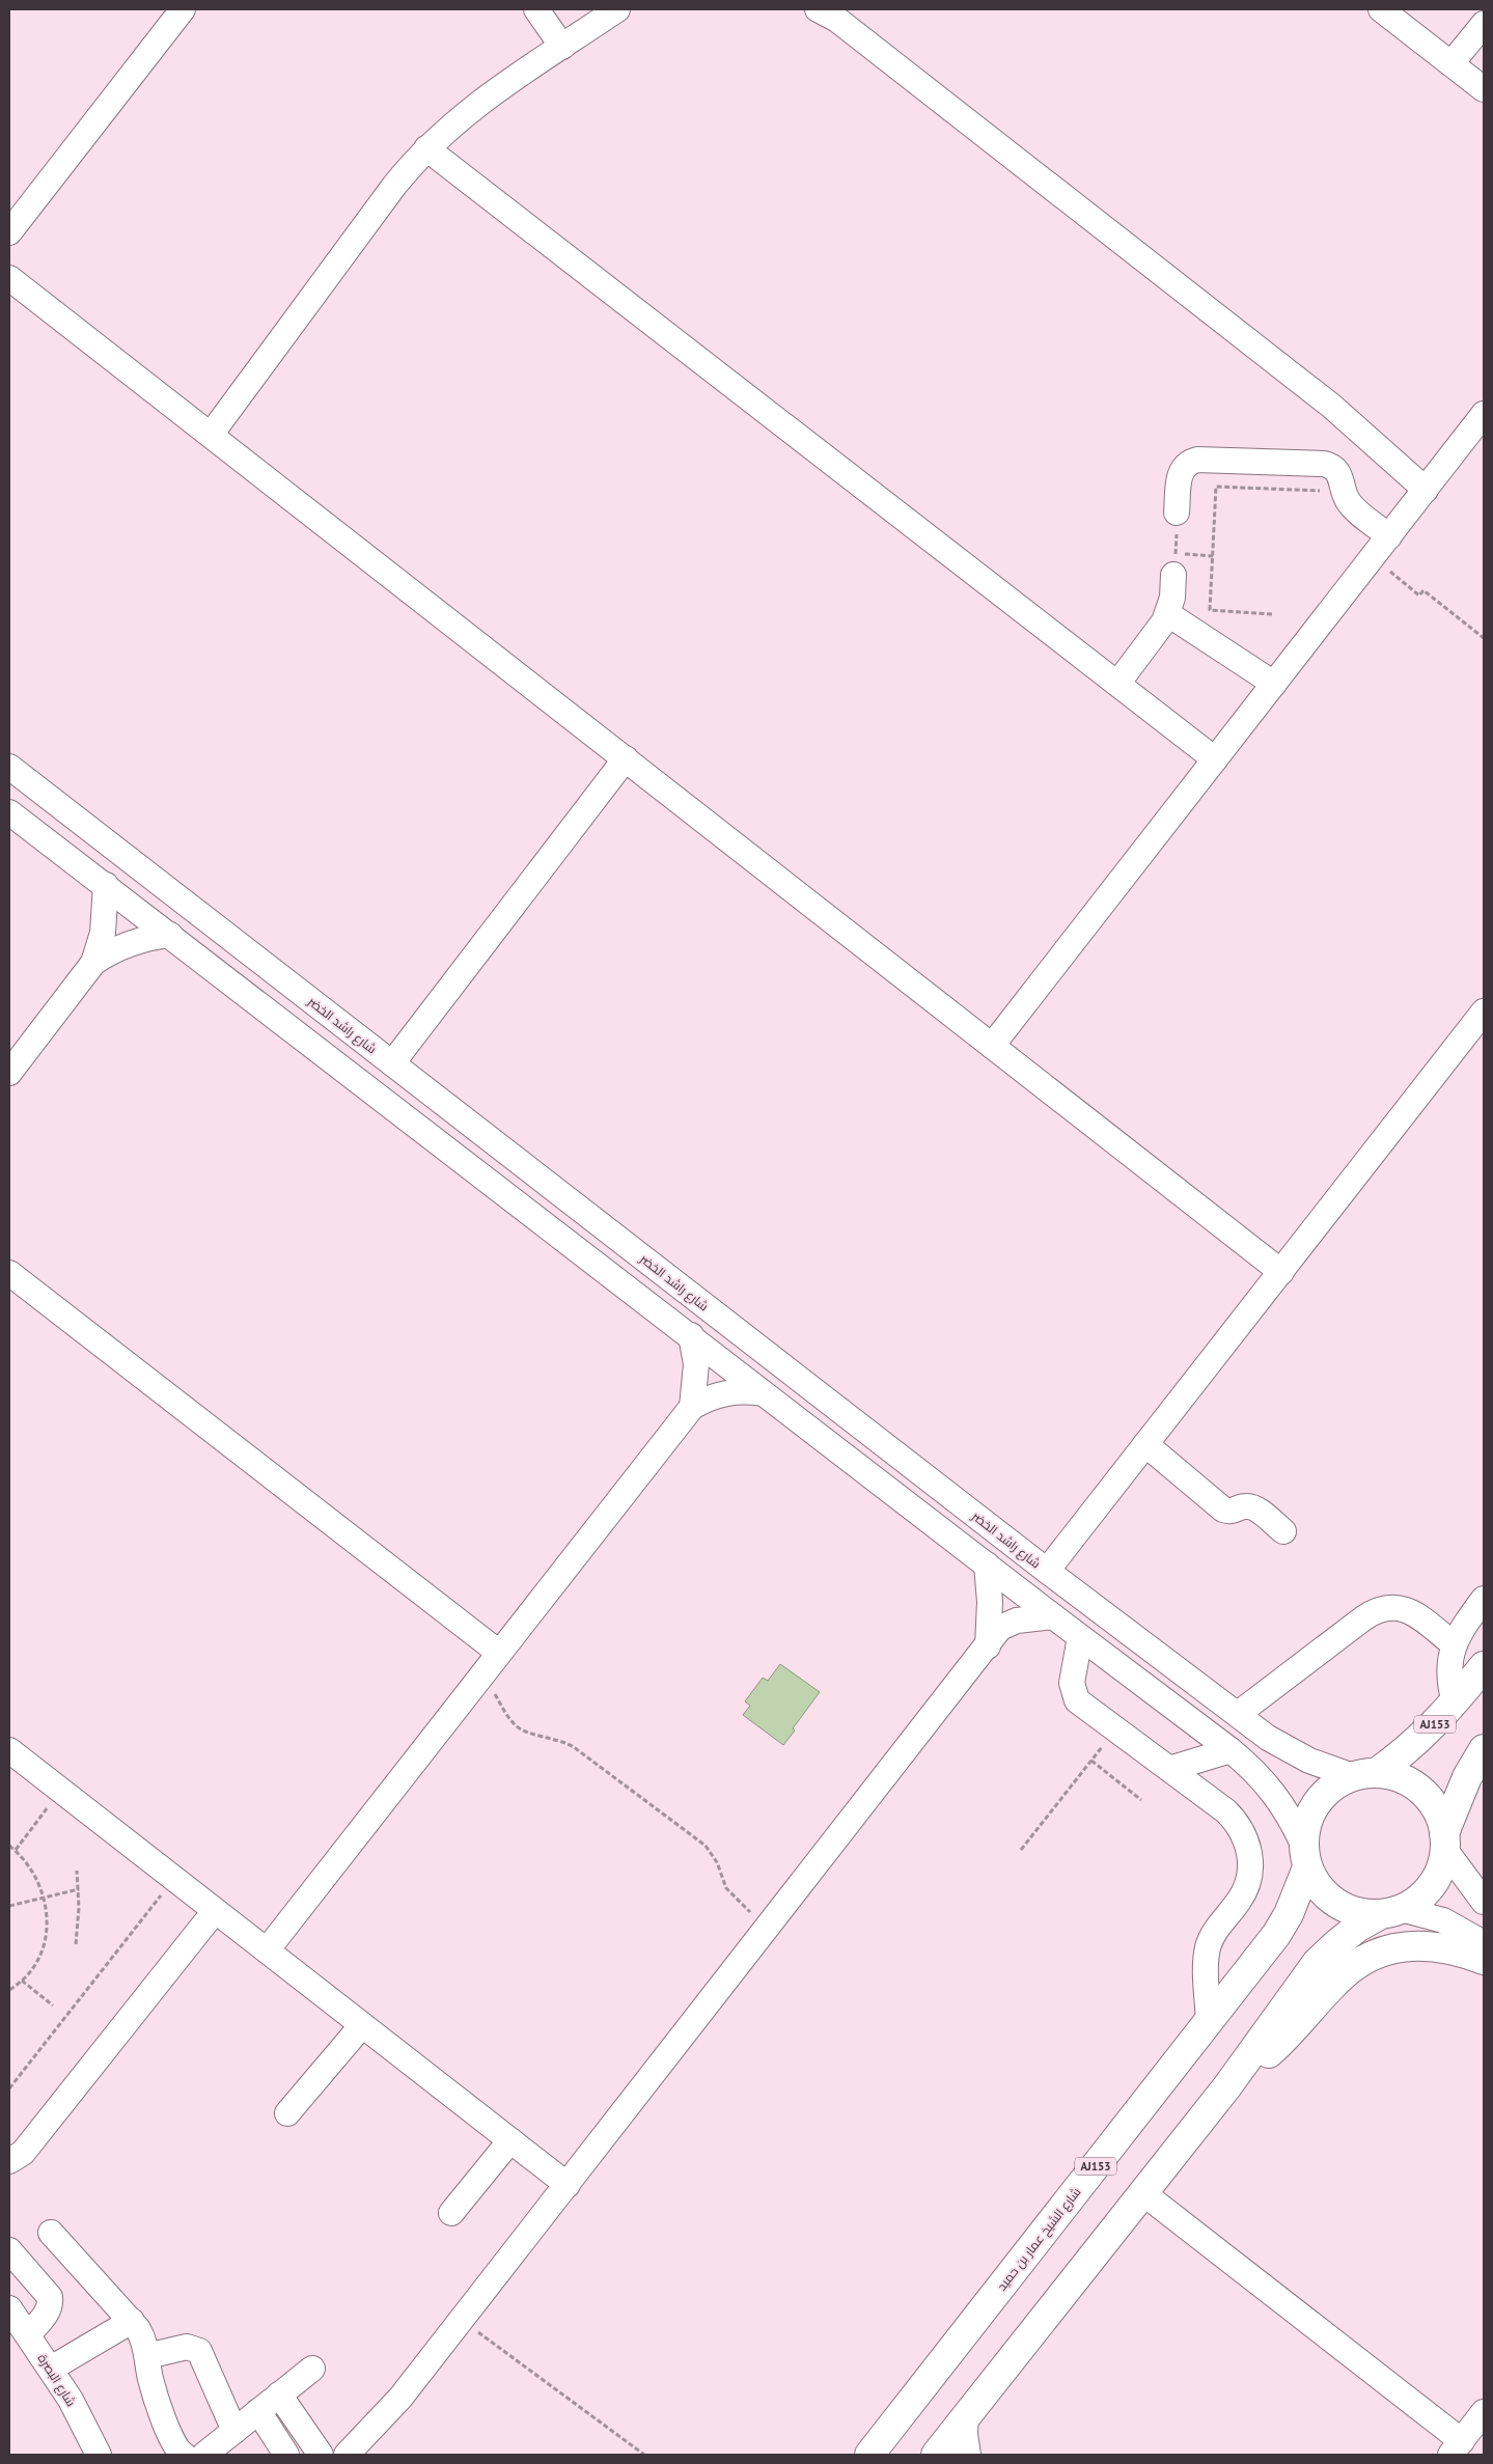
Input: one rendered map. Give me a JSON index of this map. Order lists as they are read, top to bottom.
{
  "streets": {
    "main road": ["AJ153", "شارع الشيخ عمار بن حميد"],
    "street": ["شارع راشد الخضر", "شارع البصرة"]
  },
  "crossings": [
    ["شارع راشد الخضر", "AJ153"],
    ["شارع راشد الخضر", "شارع الشيخ عمار بن حميد"],
    ["AJ153", "شارع الشيخ عمار بن حميد"]
  ]
}
